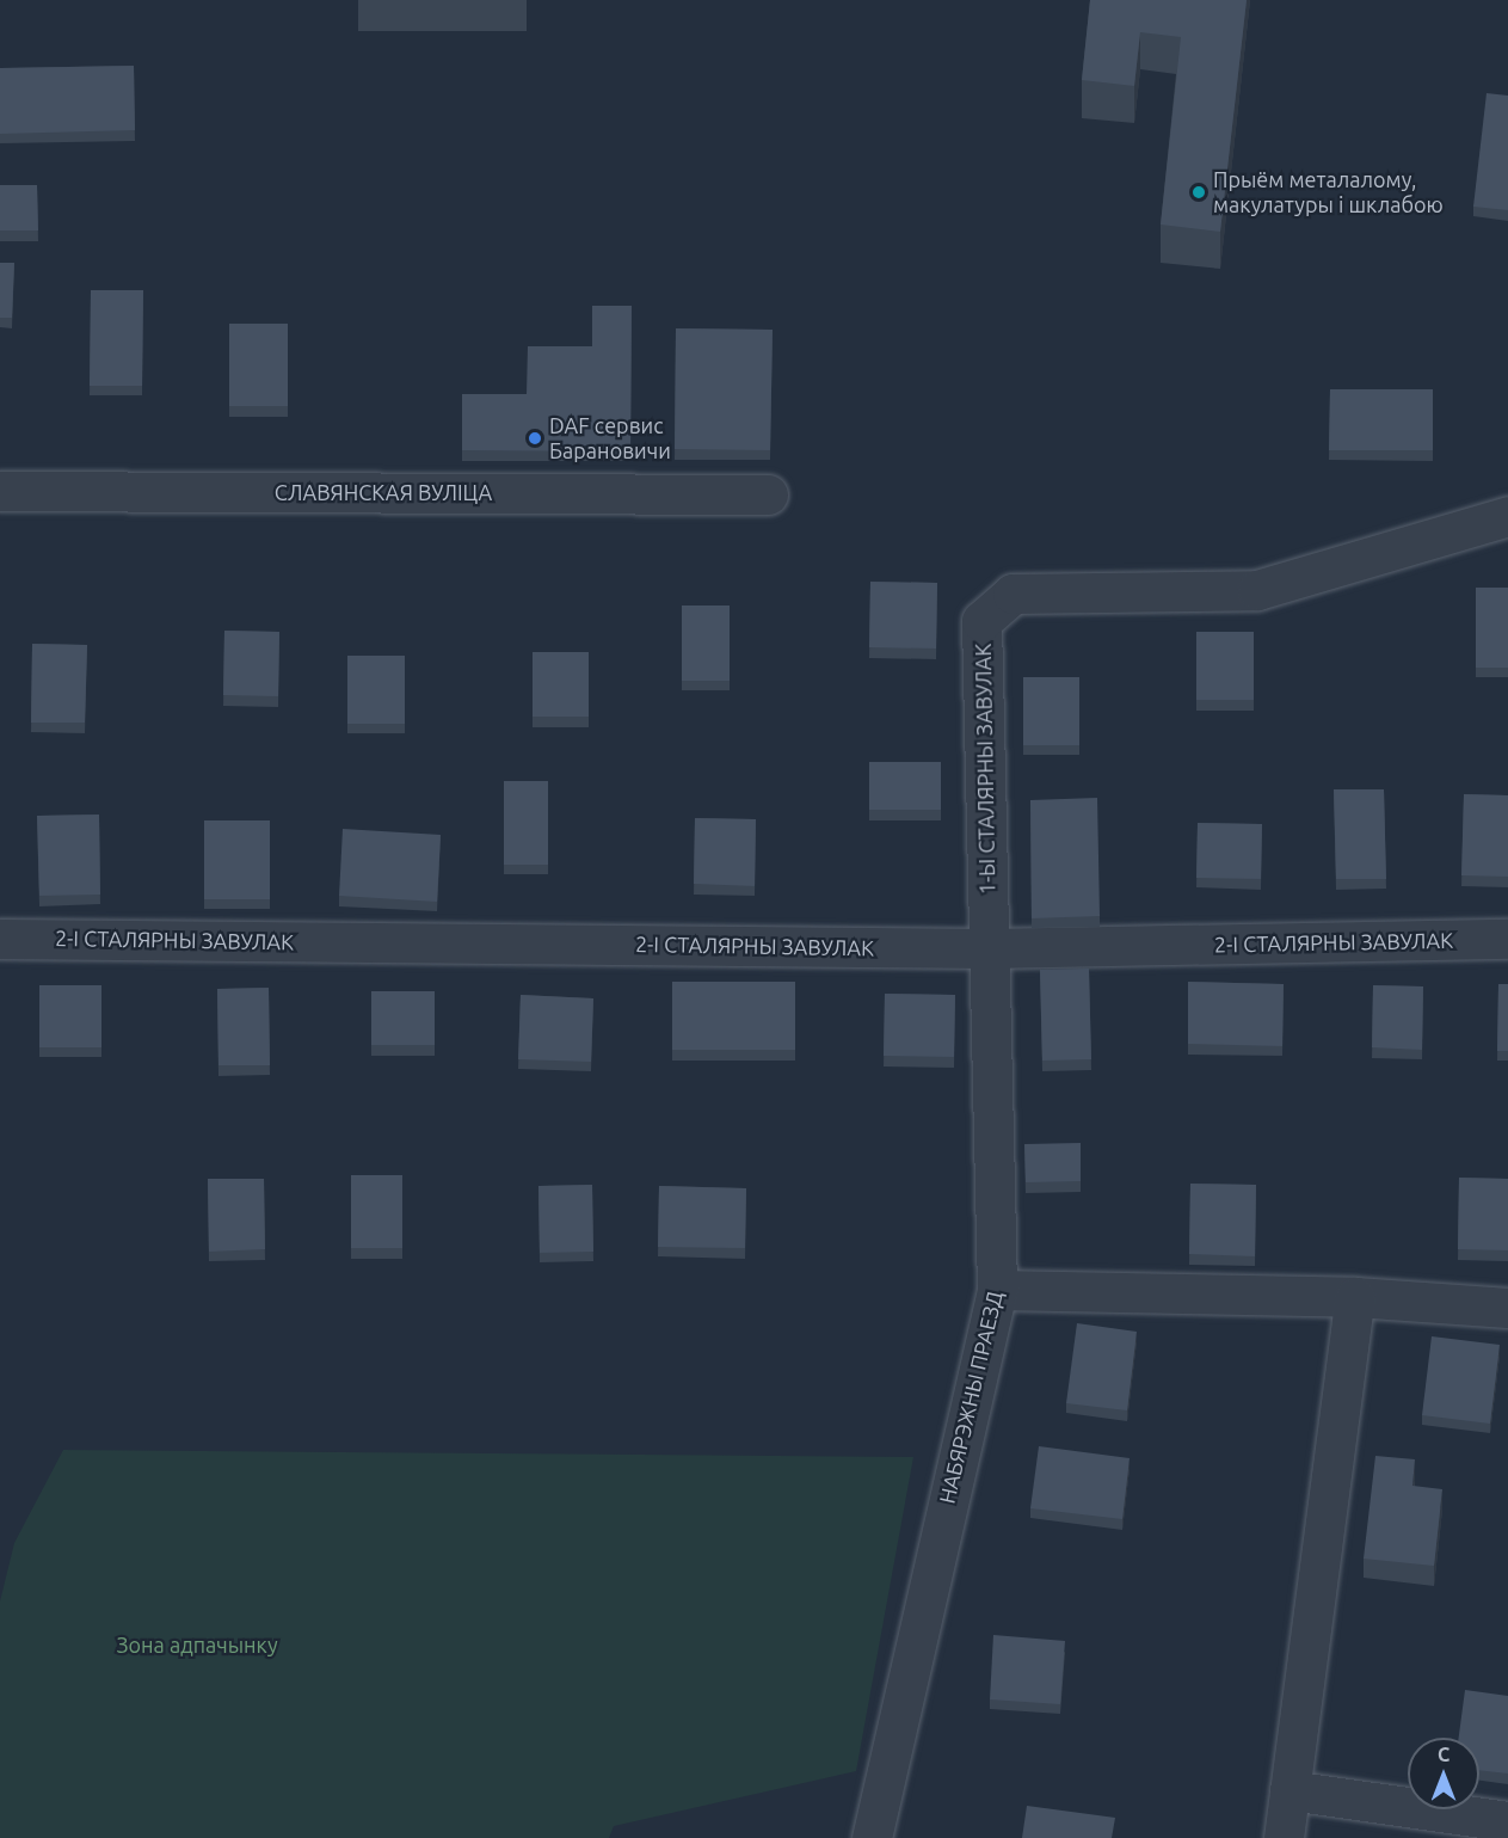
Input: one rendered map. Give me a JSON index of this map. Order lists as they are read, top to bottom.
{
  "streets": {
    "street": [
      "СЛАВЯНСКАЯ ВУЛІЦА",
      "1-Ы СТАЛЯРНЫ ЗАВУЛАК",
      "2-І СТАЛЯРНЫ ЗАВУЛАК",
      "НАБЯРЭЖНЫ ПРАЕЗД"
    ]
  },
  "crossings": [
    ["1-Ы СТАЛЯРНЫ ЗАВУЛАК", "2-І СТАЛЯРНЫ ЗАВУЛАК"],
    ["1-Ы СТАЛЯРНЫ ЗАВУЛАК", "НАБЯРЭЖНЫ ПРАЕЗД"],
    ["2-І СТАЛЯРНЫ ЗАВУЛАК", "НАБЯРЭЖНЫ ПРАЕЗД"]
  ],
  "parks": ["Зона адпачынку"],
  "places": ["Прыём металалому, макулатуры і шклабою", "DAF сервис Барановичи"],
  "north": "top"
}
